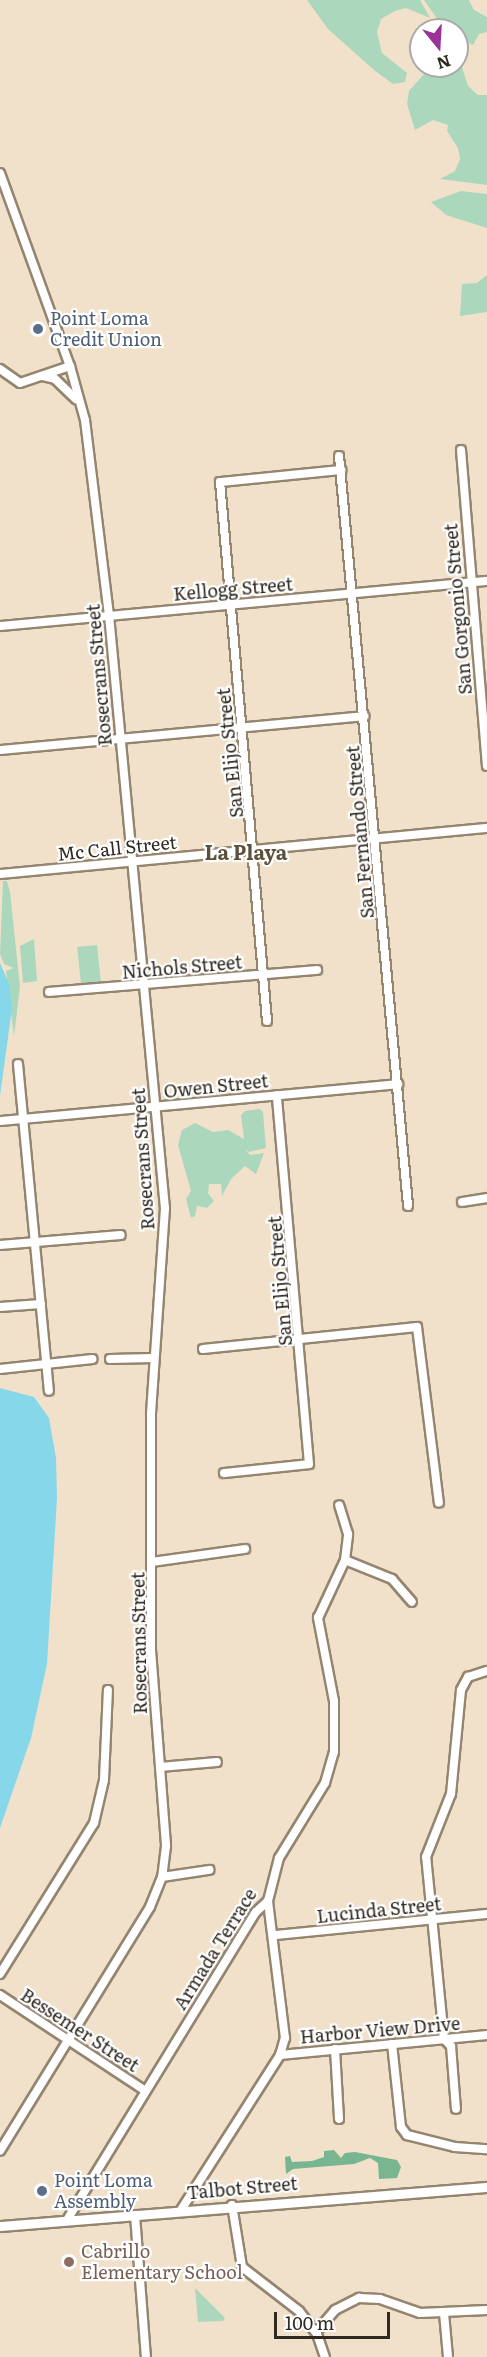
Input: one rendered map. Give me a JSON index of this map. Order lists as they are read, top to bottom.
{
  "streets": {
    "main road": ["Talbot Street"],
    "street": [
      "Kellogg Street",
      "San Gorgonio Street",
      "Rosecrans Street",
      "San Elijo Street",
      "San Fernando Street",
      "Mc Call Street",
      "Nichols Street",
      "Owen Street",
      "Lucinda Street",
      "Armada Terrace",
      "Bessemer Street",
      "Harbor View Drive"
    ]
  },
  "crossings": [
    ["Kellogg Street", "San Gorgonio Street"],
    ["Kellogg Street", "Rosecrans Street"],
    ["Kellogg Street", "San Elijo Street"],
    ["Kellogg Street", "San Fernando Street"],
    ["Rosecrans Street", "Mc Call Street"],
    ["Rosecrans Street", "Nichols Street"],
    ["Rosecrans Street", "Owen Street"],
    ["Rosecrans Street", "Bessemer Street"],
    ["San Elijo Street", "San Fernando Street"],
    ["San Elijo Street", "Mc Call Street"],
    ["San Elijo Street", "Nichols Street"],
    ["San Elijo Street", "Owen Street"],
    ["San Fernando Street", "Mc Call Street"],
    ["San Fernando Street", "Owen Street"],
    ["Armada Terrace", "Bessemer Street"],
    ["Armada Terrace", "Talbot Street"],
    ["Harbor View Drive", "Talbot Street"]
  ],
  "districts": ["La Playa"],
  "places": ["Point Loma Credit Union", "Point Loma Assembly", "Cabrillo Elementary School"],
  "scale_bar": "100 m",
  "north": "bottom"
}
